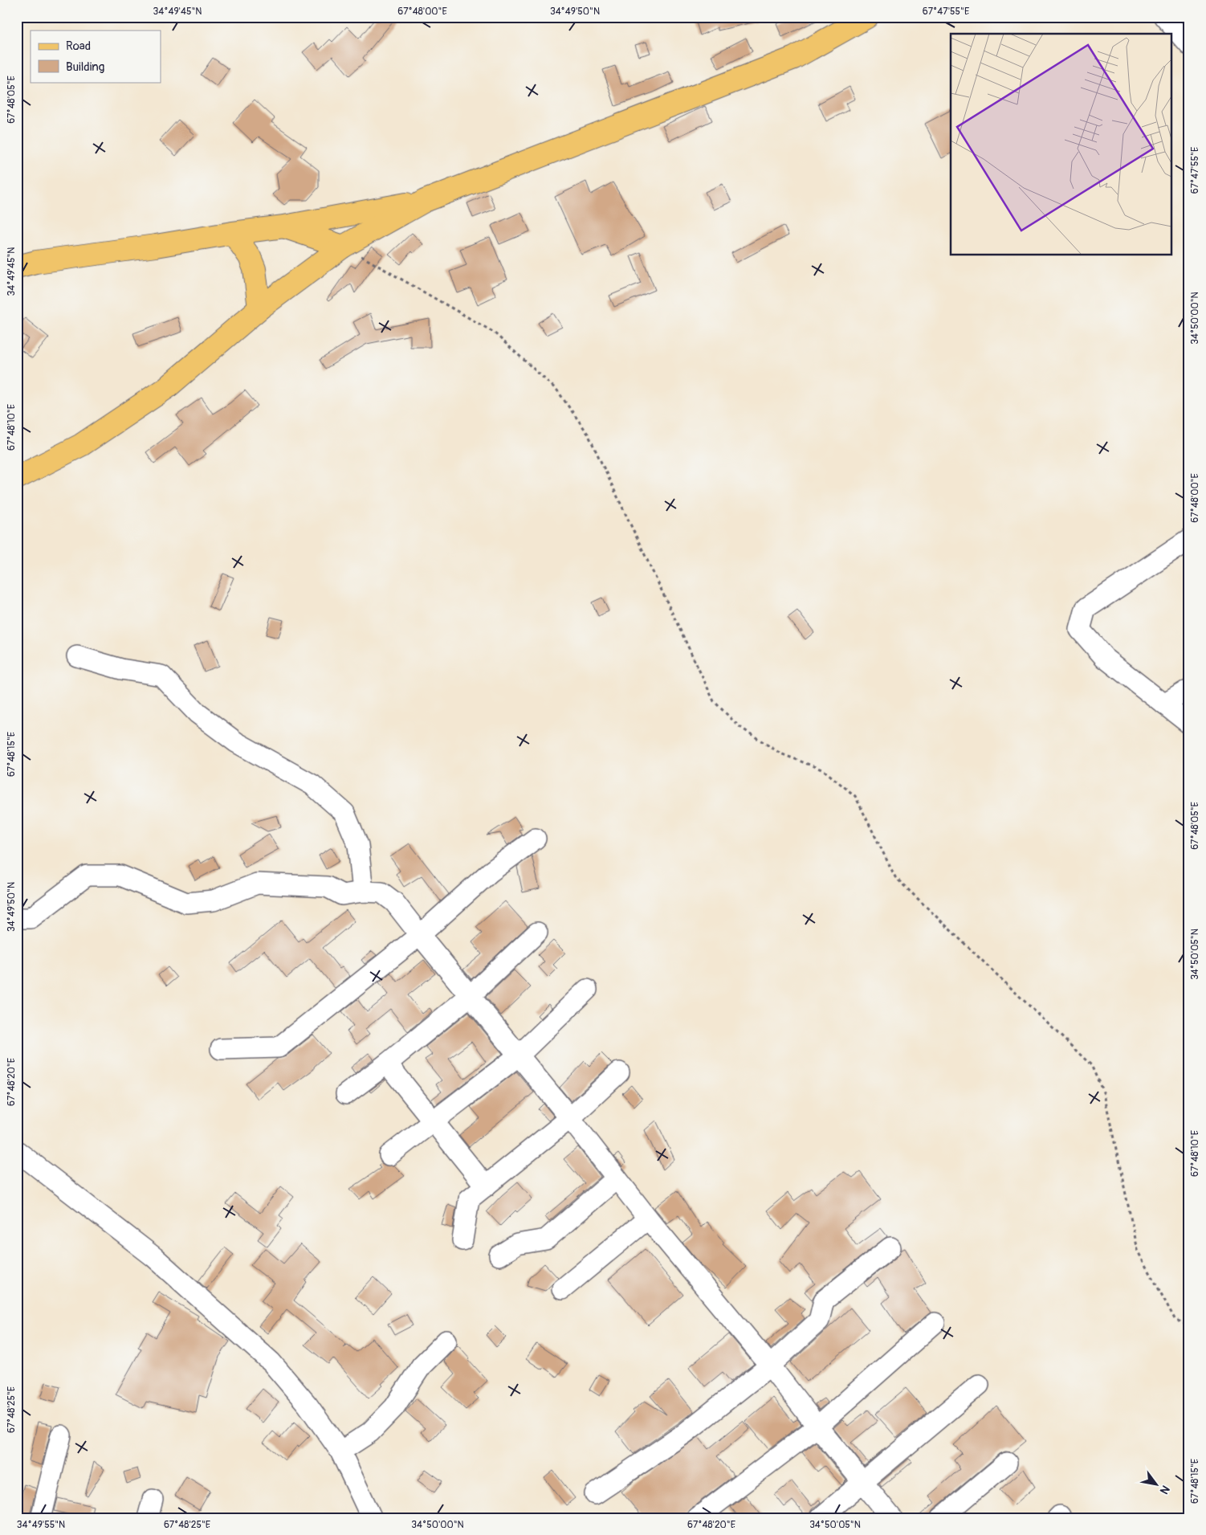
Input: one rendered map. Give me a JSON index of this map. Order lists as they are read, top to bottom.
{
  "legend": ["Road", "Building"],
  "north": "bottom right",
  "coordinates": [
    "34°49'45\"N",
    "67°48'00\"E",
    "34°49'50\"N",
    "67°47'55\"E",
    "67°48'05\"E",
    "34°50'00\"N",
    "67°48'10\"E",
    "67°48'15\"E",
    "34°50'05\"N",
    "67°48'20\"E",
    "67°48'25\"E",
    "34°49'55\"N"
  ]
}
